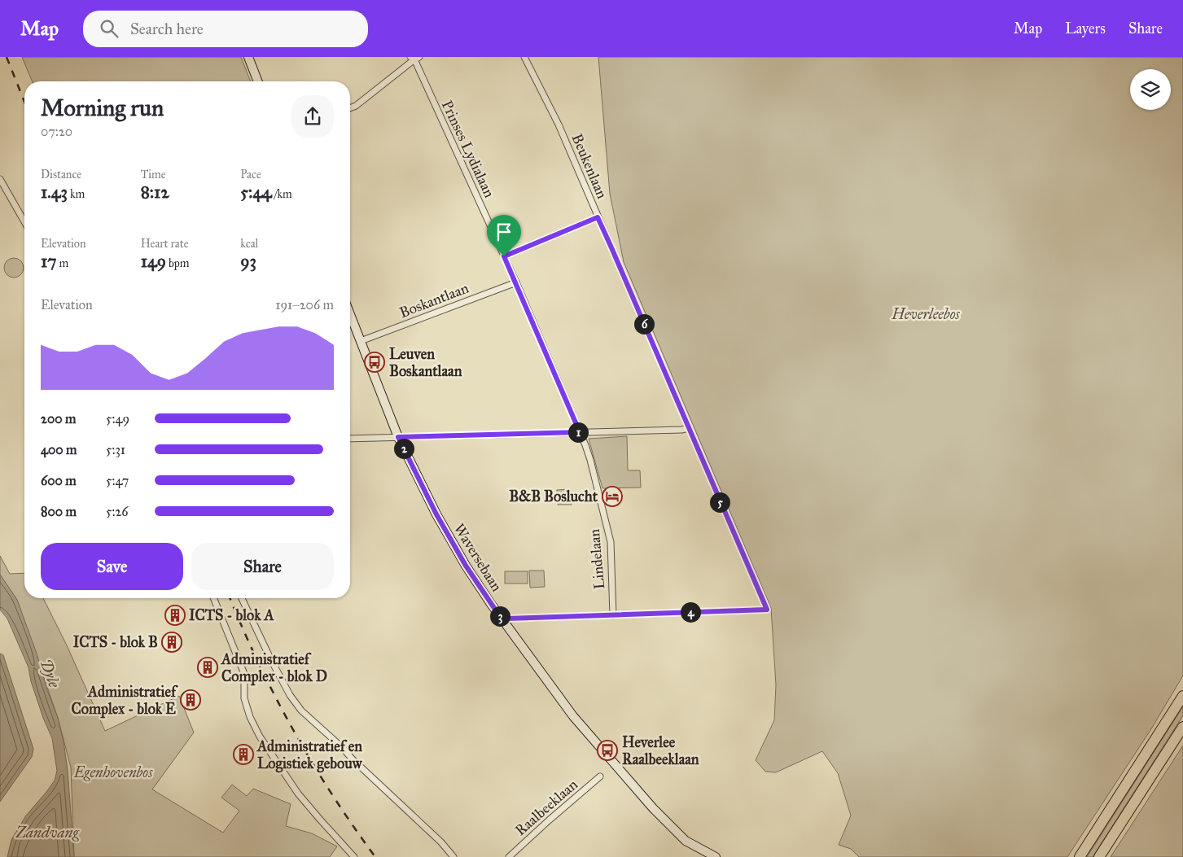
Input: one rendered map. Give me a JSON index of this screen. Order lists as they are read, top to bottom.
{
  "streets": {
    "street": [
      "Prinses Lydialaan",
      "Beukenlaan",
      "Boskantlaan",
      "Waversebaan",
      "Lindelaan",
      "Raalbeeklaan"
    ]
  },
  "crossings": [
    ["Prinses Lydialaan", "Boskantlaan"],
    ["Prinses Lydialaan", "Lindelaan"],
    ["Beukenlaan", "Lindelaan"],
    ["Boskantlaan", "Waversebaan"]
  ],
  "water": ["Dyle", "Zandvang"],
  "parks": ["Heverleebos", "Egenhovenbos"],
  "places": {
    "bus stop": ["Leuven Boskantlaan", "Heverlee Raalbeeklaan"],
    "hotel": ["B&B Boslucht"],
    "building": [
      "ICTS - blok A",
      "ICTS - blok B",
      "Administratief Complex - blok D",
      "Administratief Complex - blok E",
      "Administratief en Logistiek gebouw"
    ]
  },
  "page": {
    "header": "Map",
    "search": "Search here",
    "nav": ["Map", "Layers", "Share"],
    "heading": ["Morning run", "07:20"],
    "stats": [
      ["Distance", "1.43 km"],
      ["Time", "8:12"],
      ["Pace", "5:44 /km"],
      ["Elevation", "17 m"],
      ["Heart rate", "149 bpm"],
      ["kcal", "93"]
    ],
    "chart": ["Elevation", "191–206 m"],
    "pins": [
      "6",
      "1",
      "2",
      "5",
      "4",
      "3"
    ],
    "list": [
      {
        "name": "200 m",
        "note": "5:49"
      },
      {
        "name": "400 m",
        "note": "5:31"
      },
      {
        "name": "600 m",
        "note": "5:47"
      },
      {
        "name": "800 m",
        "note": "5:26"
      }
    ],
    "buttons": ["Save", "Share"]
  }
}
